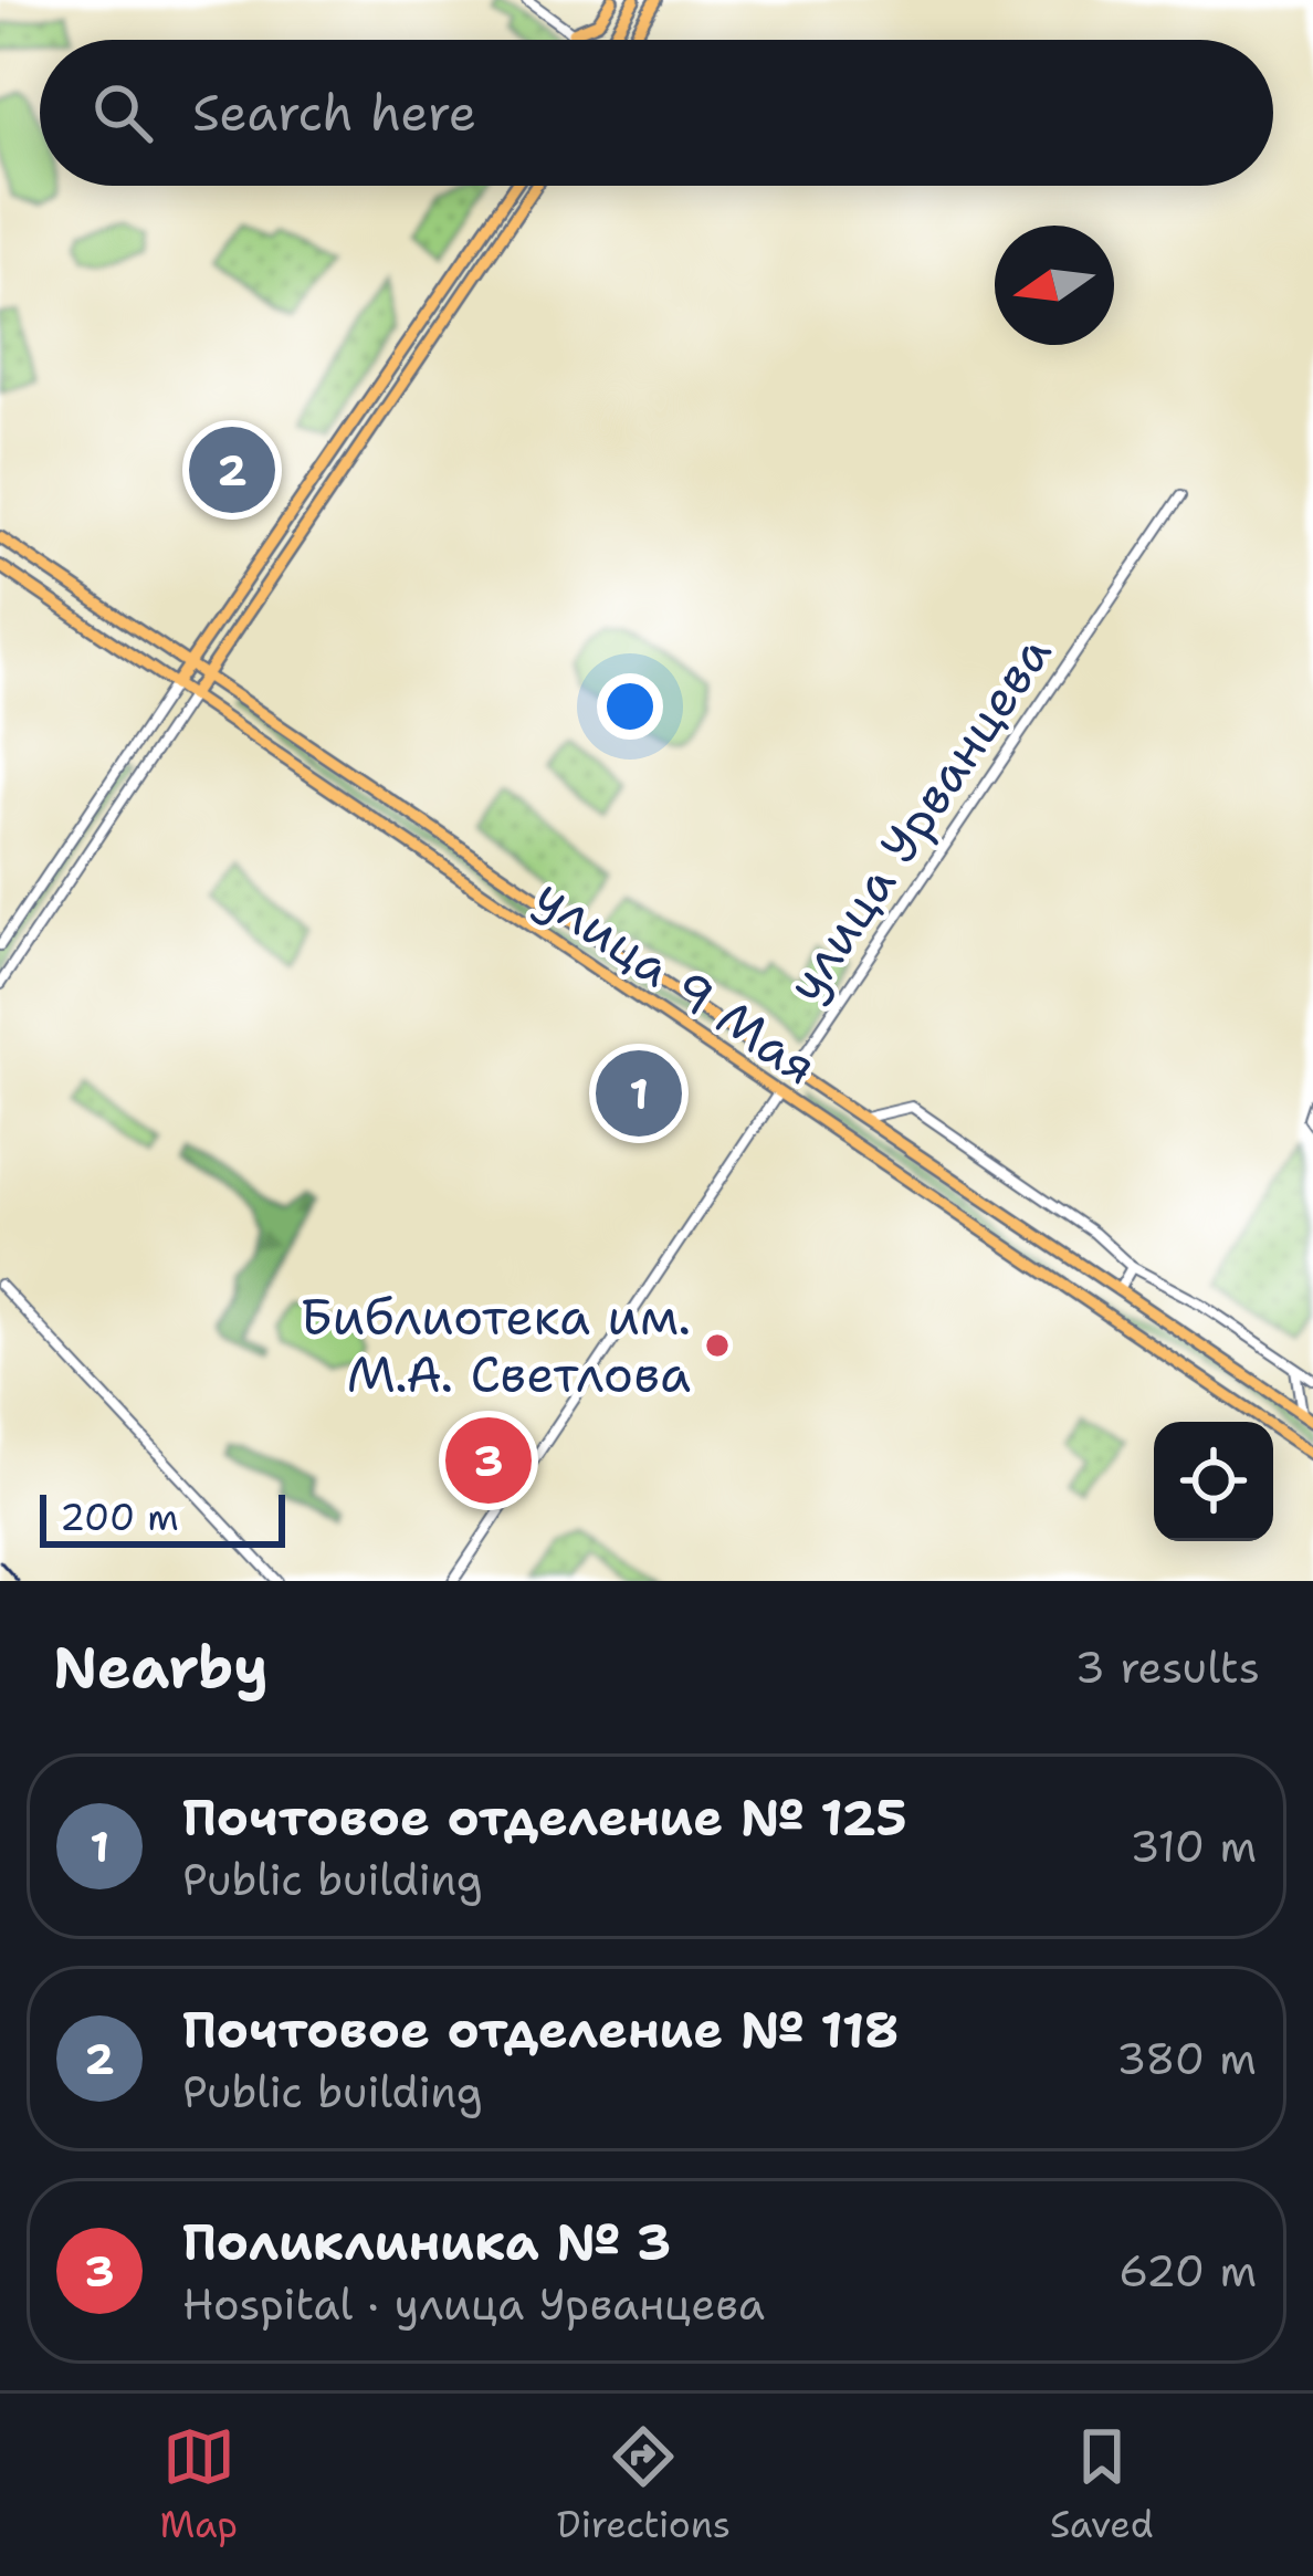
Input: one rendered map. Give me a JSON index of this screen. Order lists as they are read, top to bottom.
{
  "streets": {
    "main road": ["улица Урванцева", "улица 9 Мая"]
  },
  "crossings": [
    ["улица Урванцева", "улица 9 Мая"]
  ],
  "places": ["Библиотека им. М.А. Светлова"],
  "scale_bar": "200 m",
  "north": "left",
  "page": {
    "search": "Search here",
    "pins": ["2", "1", "3"],
    "scale": "200 m",
    "heading": ["Nearby", "3 results"],
    "list": [
      {
        "mark": "1",
        "name": "Почтовое отделение № 125",
        "note": "Public building",
        "value": "310 m"
      },
      {
        "mark": "2",
        "name": "Почтовое отделение № 118",
        "note": "Public building",
        "value": "380 m"
      },
      {
        "mark": "3",
        "name": "Поликлиника № 3",
        "note": "Hospital · улица Урванцева",
        "value": "620 m"
      }
    ],
    "nav": ["Map", "Directions", "Saved"]
  }
}
